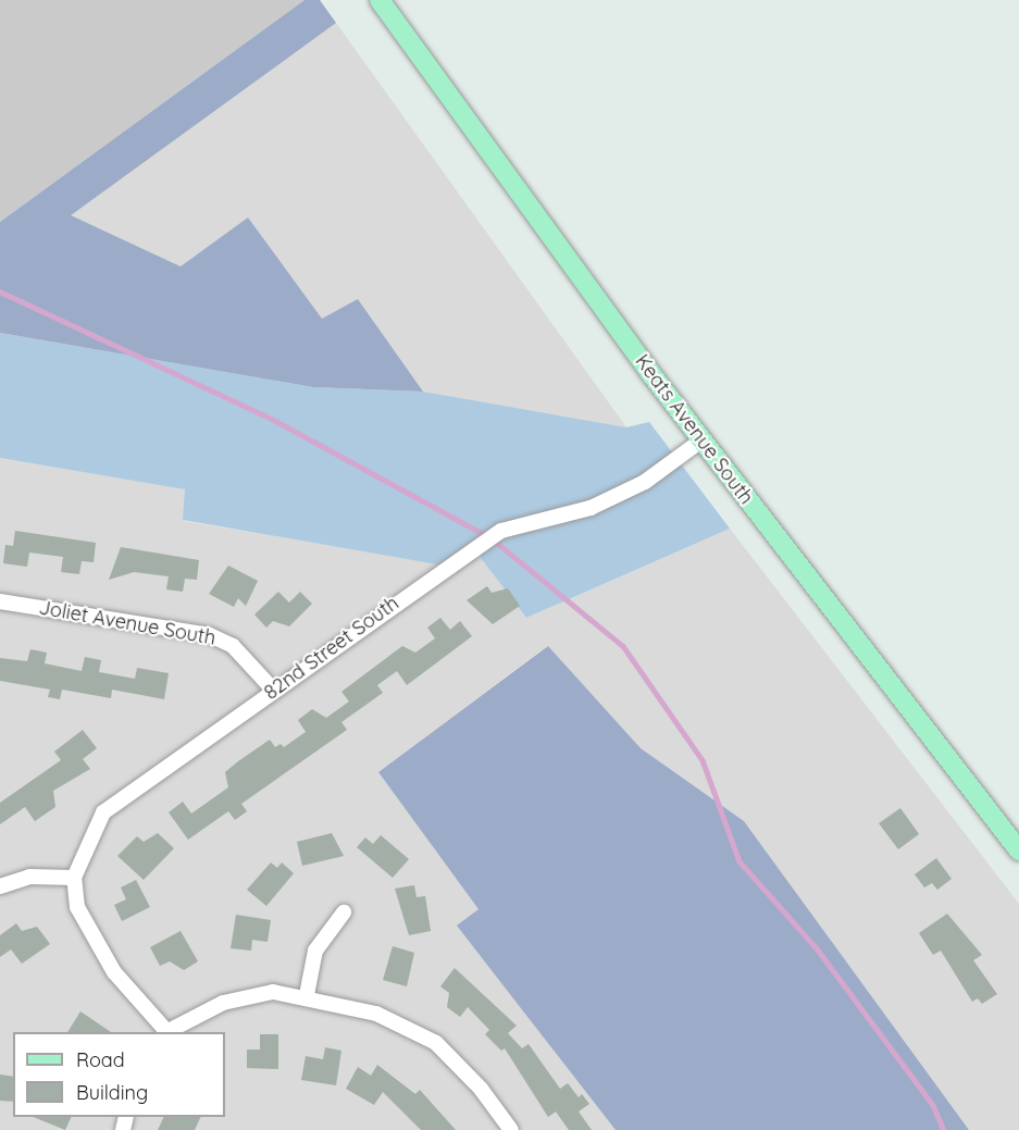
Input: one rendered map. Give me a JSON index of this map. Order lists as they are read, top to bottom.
{
  "streets": {
    "main road": ["Keats Avenue South"],
    "street": ["Joliet Avenue South", "82nd Street South"]
  },
  "crossings": [
    ["Keats Avenue South", "82nd Street South"],
    ["Joliet Avenue South", "82nd Street South"]
  ],
  "legend": ["Road", "Building"]
}
